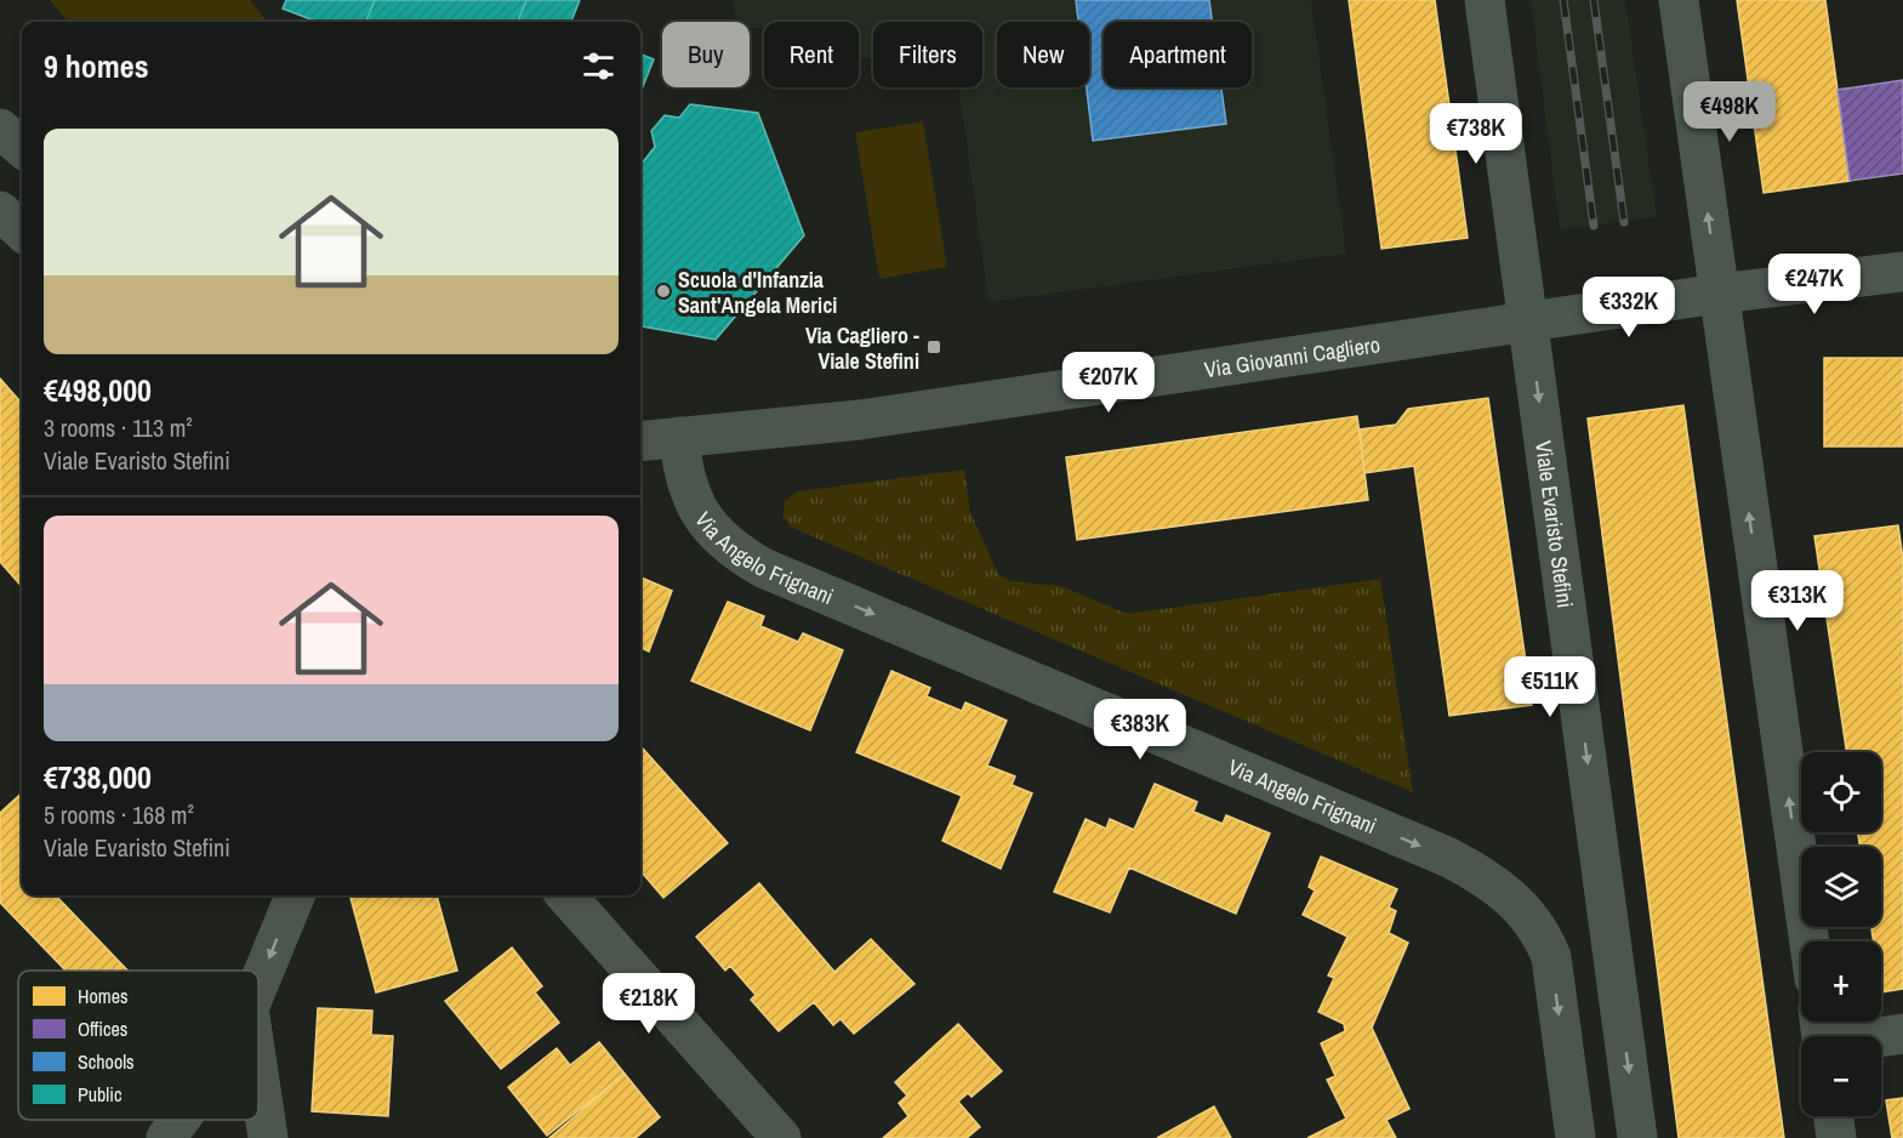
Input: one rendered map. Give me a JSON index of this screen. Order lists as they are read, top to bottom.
{
  "streets": {
    "street": ["Via Giovanni Cagliero", "Viale Evaristo Stefini", "Via Angelo Frignani"]
  },
  "crossings": [
    ["Via Giovanni Cagliero", "Viale Evaristo Stefini"],
    ["Via Giovanni Cagliero", "Via Angelo Frignani"]
  ],
  "one_way": ["Via Angelo Frignani"],
  "places": {
    "other": ["Scuola d'Infanzia Sant'Angela Merici"],
    "transit": ["Via Cagliero - Viale Stefini"]
  },
  "legend": [
    "Homes",
    "Offices",
    "Schools",
    "Public"
  ],
  "page": {
    "chip": [
      "Buy",
      "Rent",
      "Filters",
      "New",
      "Apartment"
    ],
    "heading": "9 homes",
    "price": [
      "€498K",
      "€738K",
      "€247K",
      "€332K",
      "€207K",
      "€313K",
      "€511K",
      "€383K",
      "€218K"
    ],
    "list": [
      {
        "name": "€498,000",
        "note": "3 rooms · 113 m² · Viale Evaristo Stefini"
      },
      {
        "name": "€738,000",
        "note": "5 rooms · 168 m² · Viale Evaristo Stefini"
      }
    ],
    "map_buttons": ["+", "−"]
  }
}
